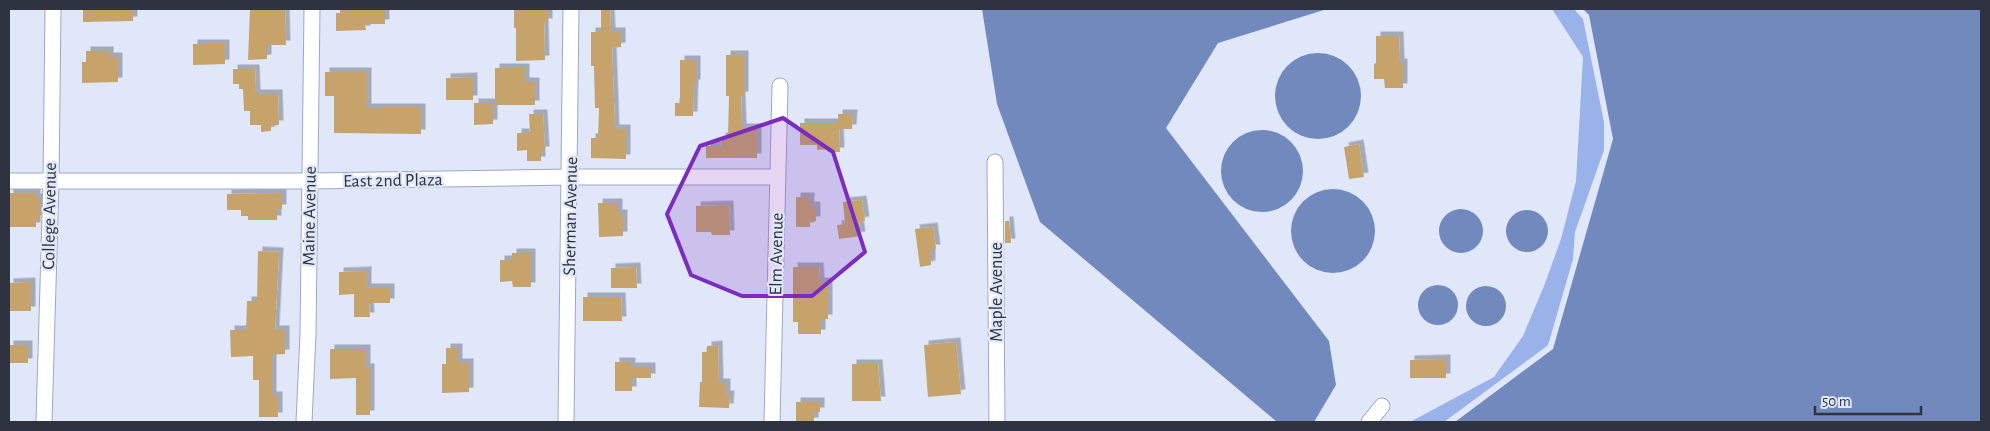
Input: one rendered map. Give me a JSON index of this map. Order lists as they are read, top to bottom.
{
  "streets": {
    "street": [
      "East 2nd Plaza",
      "College Avenue",
      "Maine Avenue",
      "Sherman Avenue",
      "Elm Avenue",
      "Maple Avenue"
    ]
  },
  "crossings": [
    ["East 2nd Plaza", "College Avenue"],
    ["East 2nd Plaza", "Maine Avenue"],
    ["East 2nd Plaza", "Sherman Avenue"],
    ["East 2nd Plaza", "Elm Avenue"]
  ],
  "scale_bar": "50 m"
}
